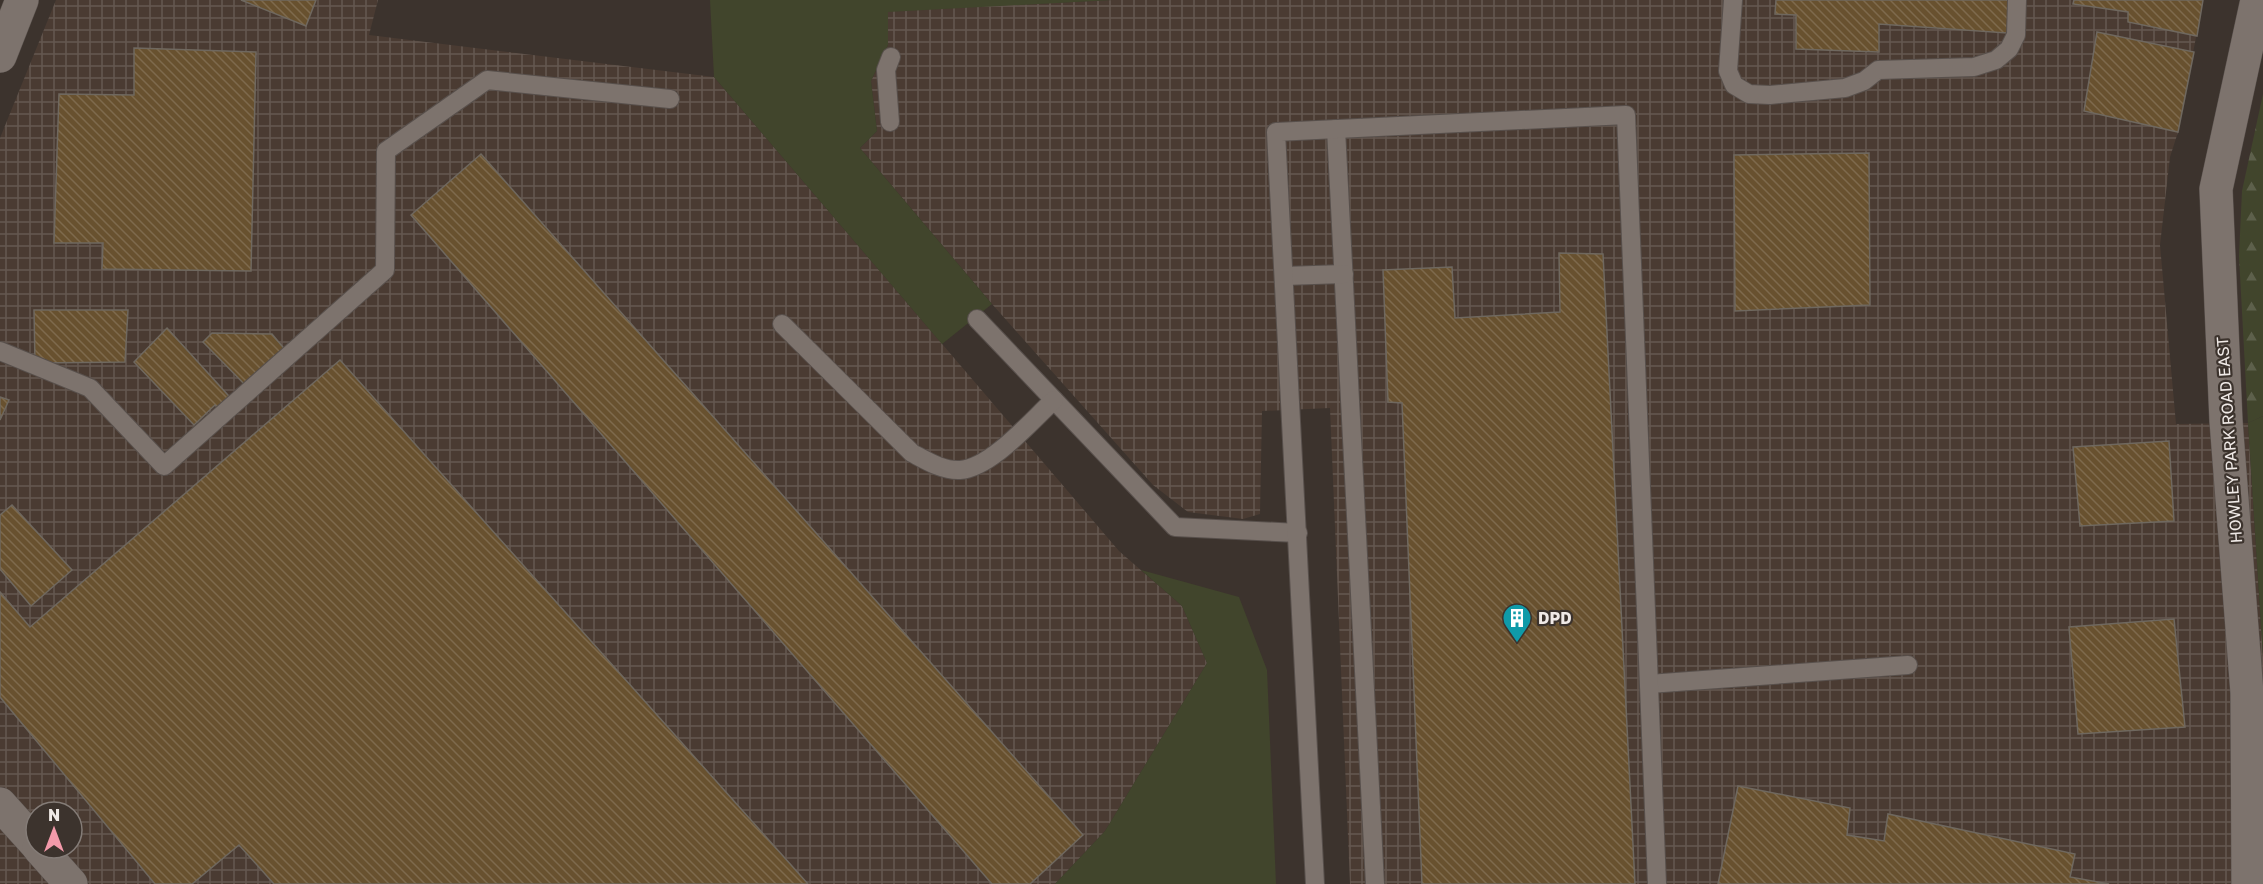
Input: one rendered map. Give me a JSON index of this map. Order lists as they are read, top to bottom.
{
  "streets": {
    "street": ["HOWLEY PARK ROAD EAST"]
  },
  "places": {
    "building": ["DPD"]
  },
  "north": "top"
}
